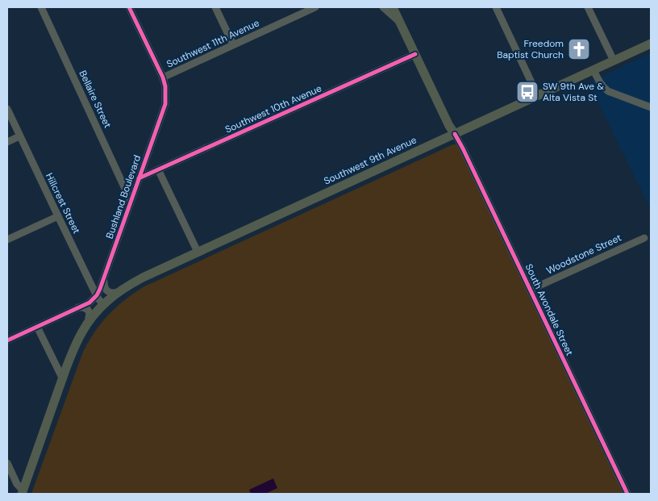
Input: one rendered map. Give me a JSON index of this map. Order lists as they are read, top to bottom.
{
  "streets": {
    "main road": ["Southwest 9th Avenue", "Bushland Boulevard", "South Avondale Street"],
    "street": [
      "Southwest 11th Avenue",
      "Bellaire Street",
      "Southwest 10th Avenue",
      "Hillcrest Street",
      "Woodstone Street"
    ]
  },
  "crossings": [
    ["Southwest 11th Avenue", "Bushland Boulevard"],
    ["Bellaire Street", "Bushland Boulevard"],
    ["Southwest 10th Avenue", "Bushland Boulevard"],
    ["Southwest 10th Avenue", "South Avondale Street"],
    ["Southwest 9th Avenue", "Bushland Boulevard"],
    ["Southwest 9th Avenue", "Hillcrest Street"],
    ["Southwest 9th Avenue", "South Avondale Street"],
    ["Bushland Boulevard", "Hillcrest Street"],
    ["Woodstone Street", "South Avondale Street"]
  ],
  "places": {
    "church": ["Freedom Baptist Church"],
    "bus stop": ["SW 9th Ave & Alta Vista St"]
  }
}
